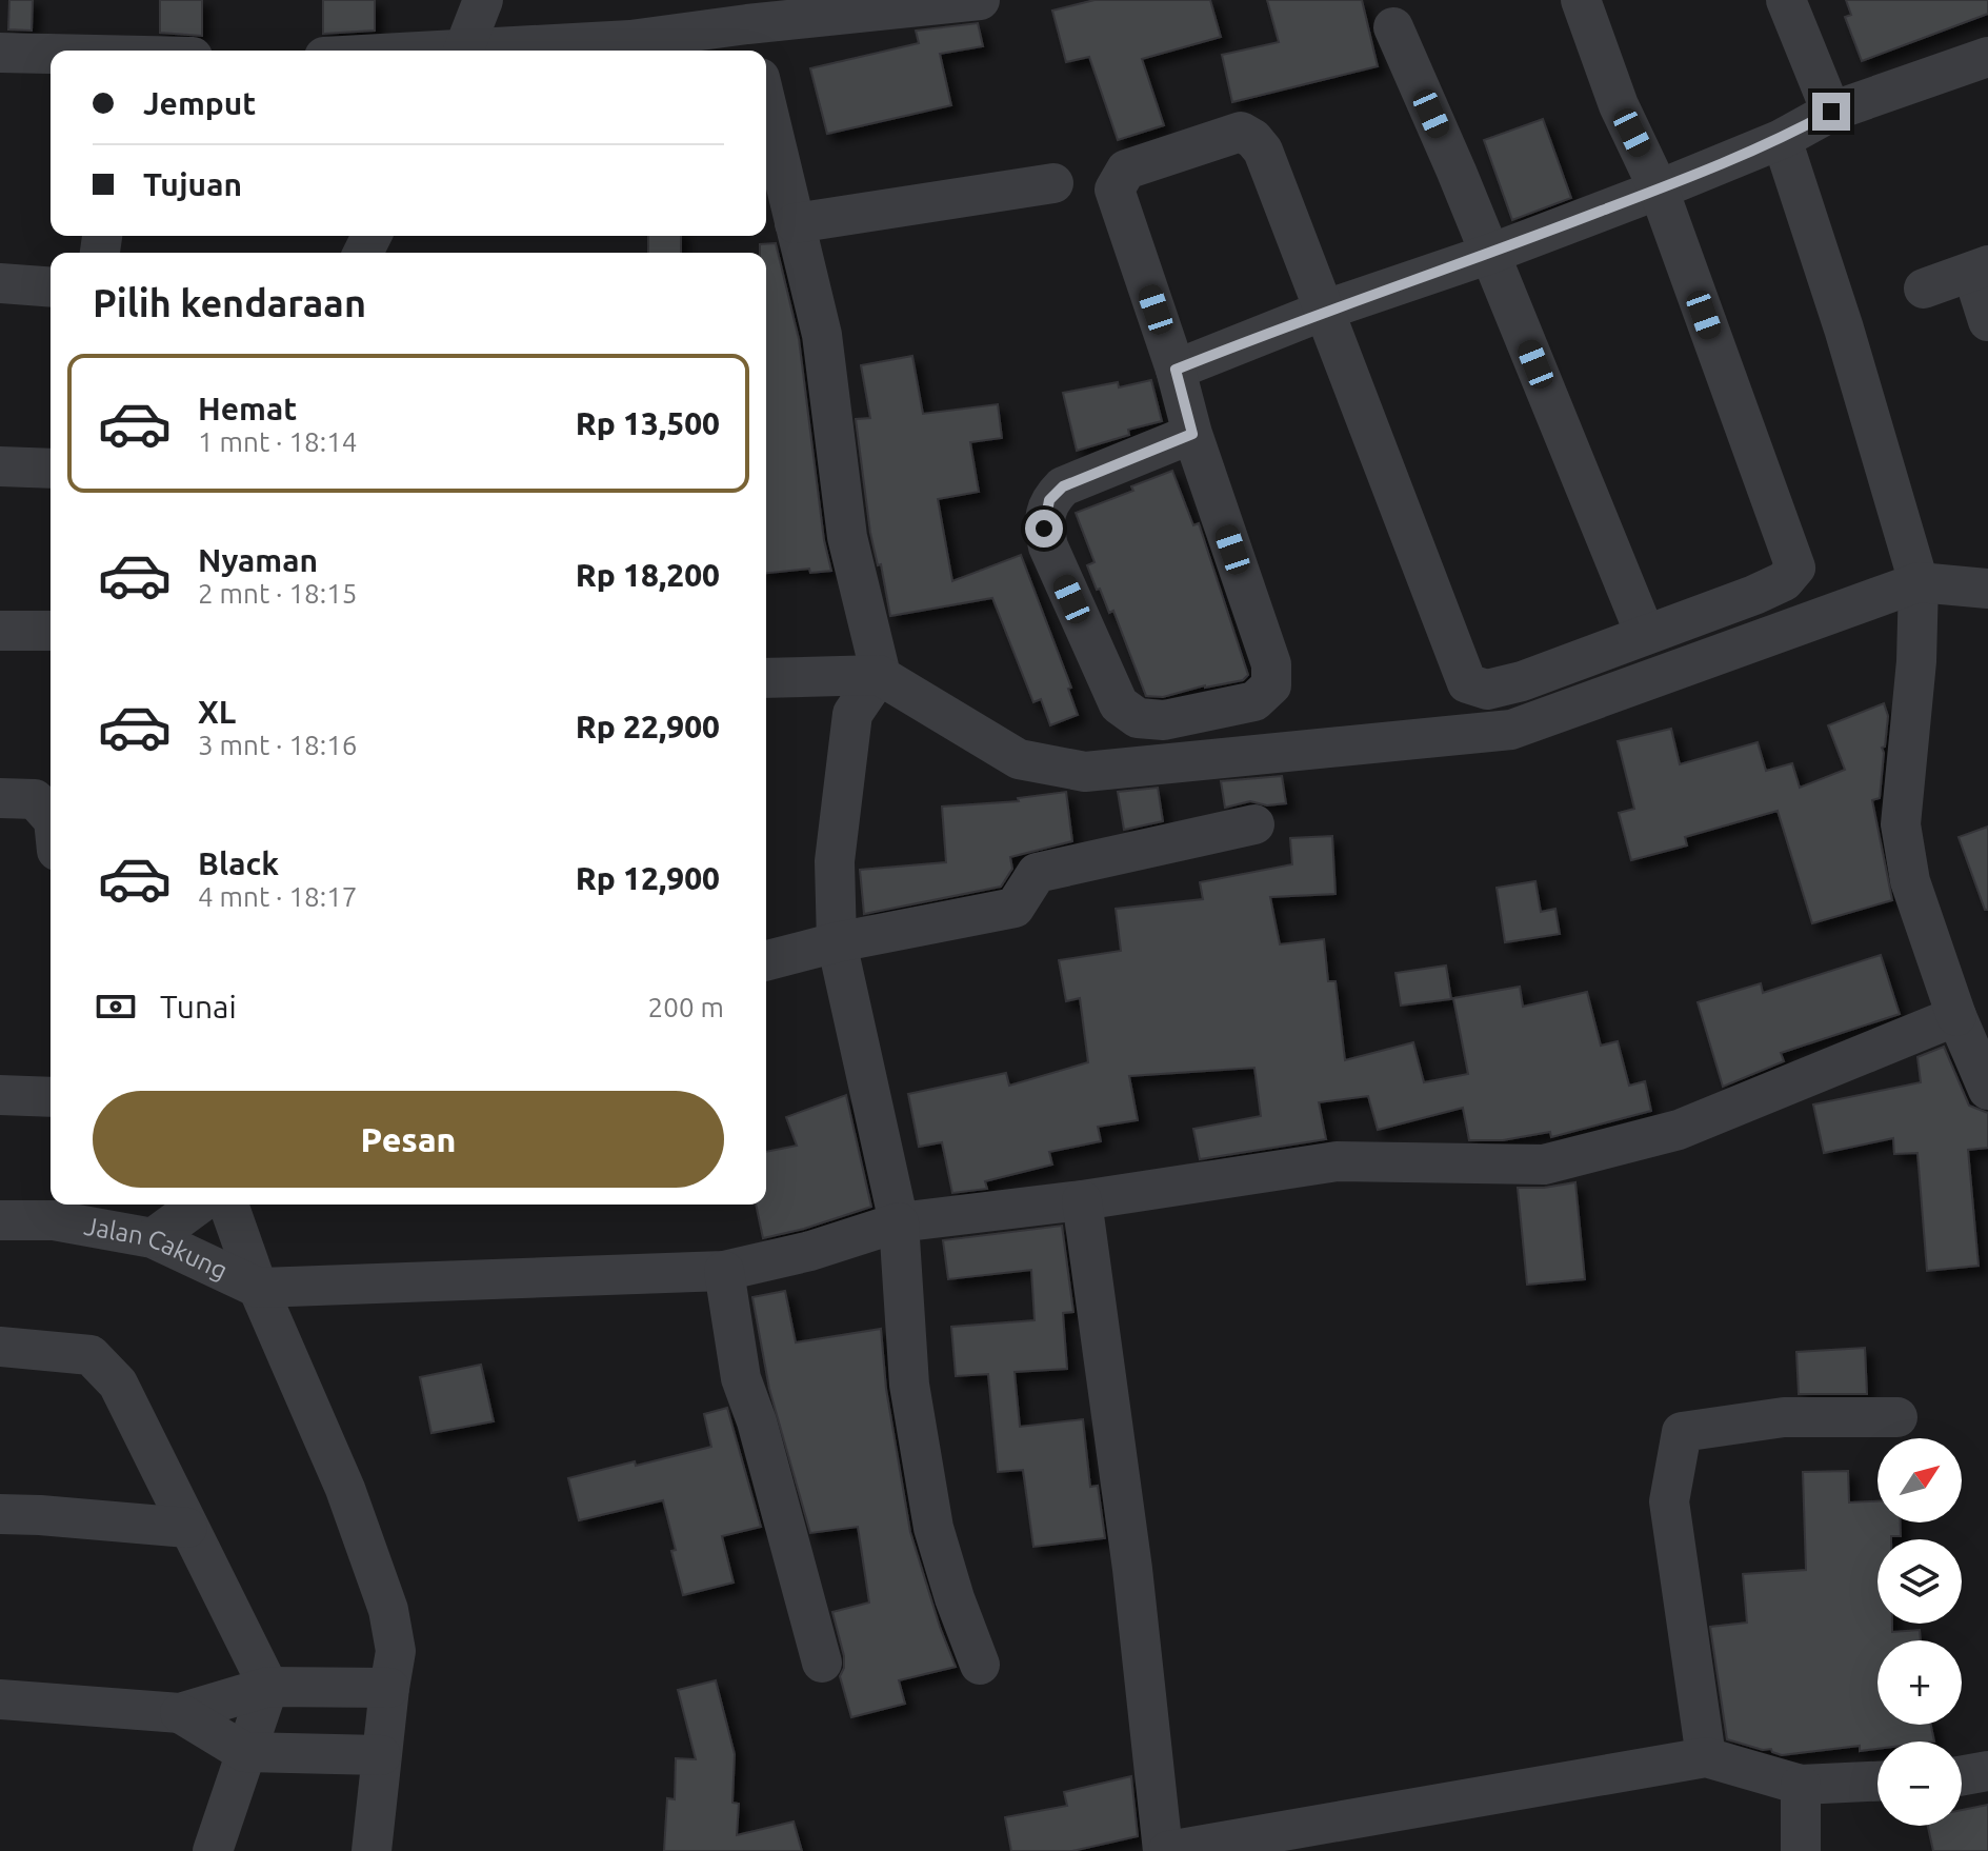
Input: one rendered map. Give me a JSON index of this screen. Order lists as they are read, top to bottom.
{
  "streets": {
    "street": ["Jalan Cakung"]
  },
  "north": "top right",
  "page": {
    "banner": ["Jemput", "Tujuan"],
    "heading": "Pilih kendaraan",
    "list": [
      {
        "name": "Hemat",
        "note": "1 mnt · 18:14",
        "value": "Rp 13,500"
      },
      {
        "name": "Nyaman",
        "note": "2 mnt · 18:15",
        "value": "Rp 18,200"
      },
      {
        "name": "XL",
        "note": "3 mnt · 18:16",
        "value": "Rp 22,900"
      },
      {
        "name": "Black",
        "note": "4 mnt · 18:17",
        "value": "Rp 12,900"
      }
    ],
    "pay": ["Tunai", "200 m"],
    "buttons": "Pesan",
    "map_buttons": ["+", "−"]
  }
}
